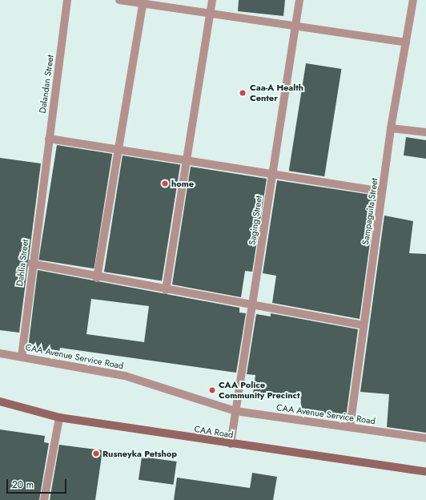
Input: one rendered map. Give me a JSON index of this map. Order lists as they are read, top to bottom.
{
  "streets": {
    "main road": ["CAA Road"],
    "street": [
      "Dalandan Street",
      "Sampaguita Street",
      "Saging Street",
      "Dahlia Street",
      "CAA Avenue Service Road"
    ]
  },
  "crossings": [
    ["Dalandan Street", "Dahlia Street"],
    ["Sampaguita Street", "CAA Avenue Service Road"],
    ["Saging Street", "CAA Avenue Service Road"],
    ["Saging Street", "CAA Road"],
    ["Dahlia Street", "CAA Avenue Service Road"]
  ],
  "places": [
    "Caa-A Health Center",
    "home",
    "CAA Police Community Precinct",
    "Rusneyka Petshop"
  ],
  "scale_bar": "20 m"
}
